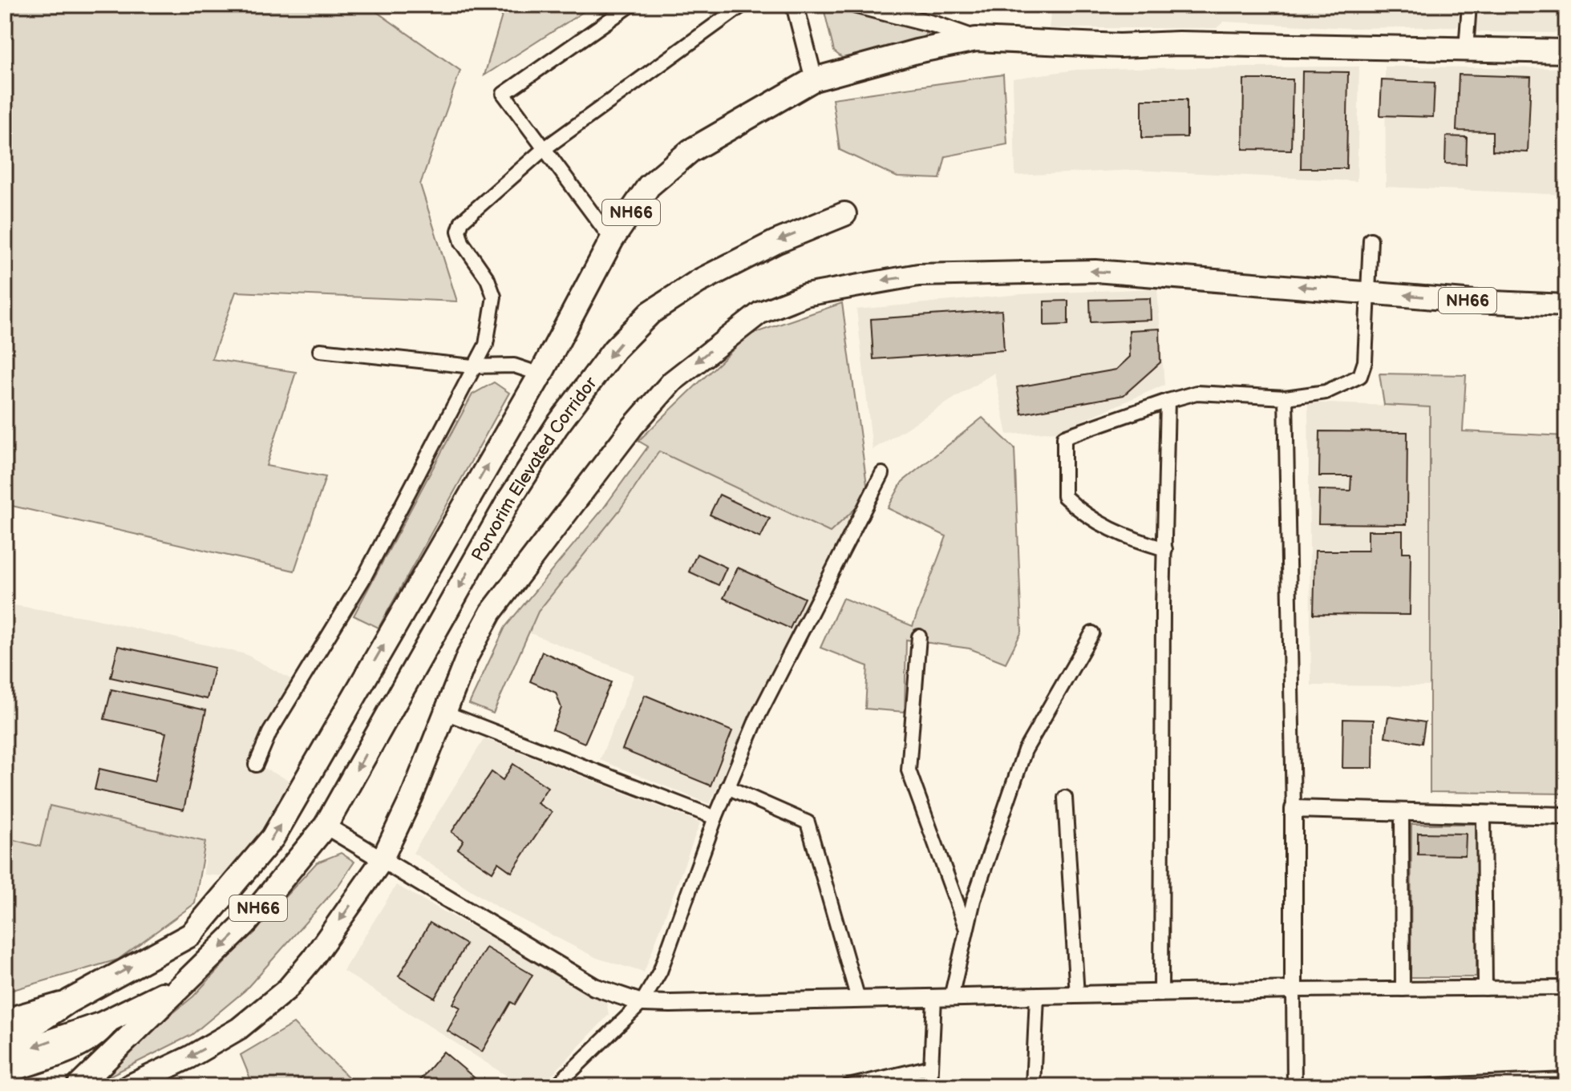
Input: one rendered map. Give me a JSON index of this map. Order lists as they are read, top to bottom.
{
  "streets": {
    "highway": ["NH66", "Porvorim Elevated Corridor"]
  },
  "crossings": [
    ["NH66", "Porvorim Elevated Corridor"]
  ]
}
